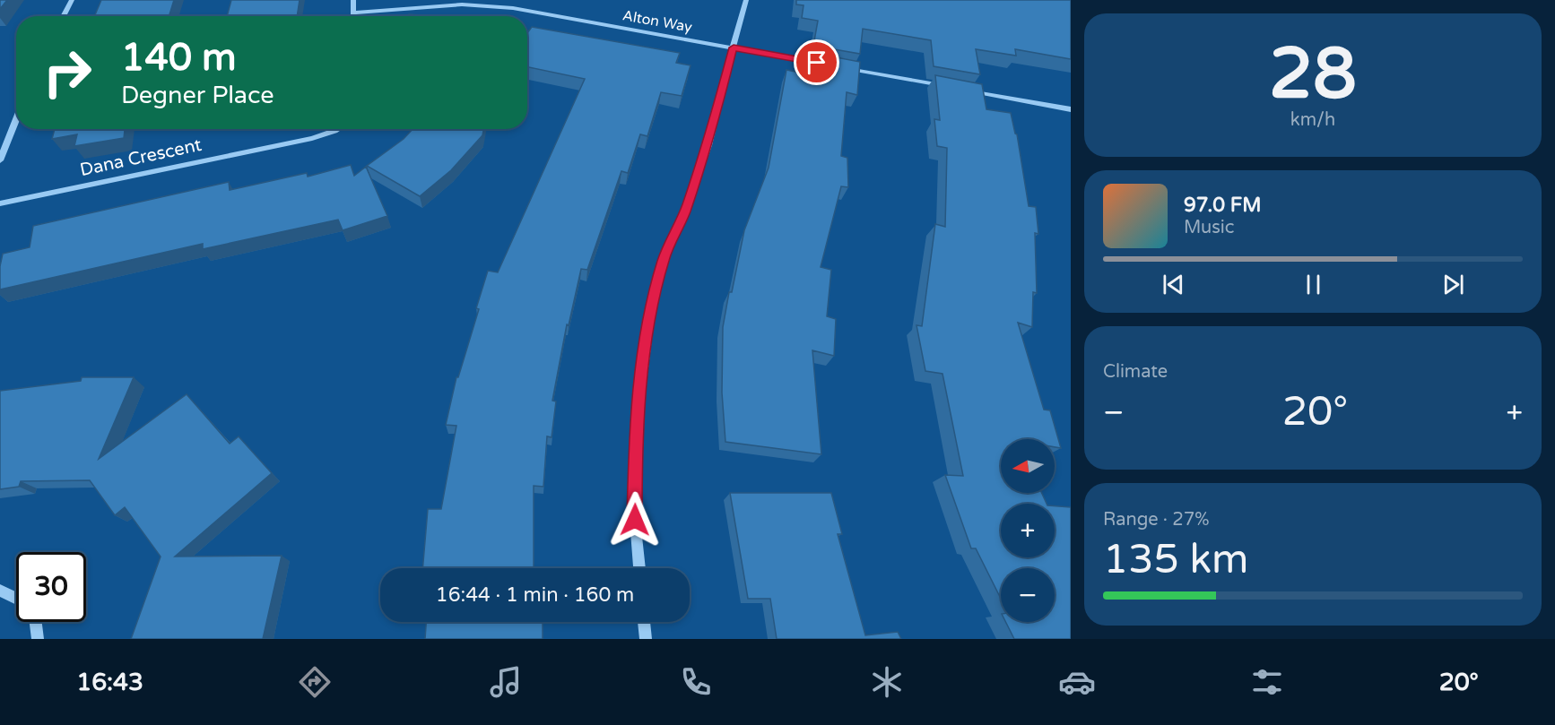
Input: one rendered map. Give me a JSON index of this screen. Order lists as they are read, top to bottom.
{
  "streets": {
    "street": ["Alton Way", "Dana Crescent"]
  },
  "north": "left",
  "page": {
    "tile": [
      ["28", "km/h"],
      "Climate",
      ["Range · 27%", "135 km"]
    ],
    "turn": ["140 m", "Degner Place"],
    "song": ["97.0 FM", "Music"],
    "heat": ["−", "20°", "+"],
    "map_buttons": ["+", "−"],
    "limit": "30",
    "trip": "16:44 · 1 min · 160 m",
    "tabs": ["16:43", "20°"]
  }
}
